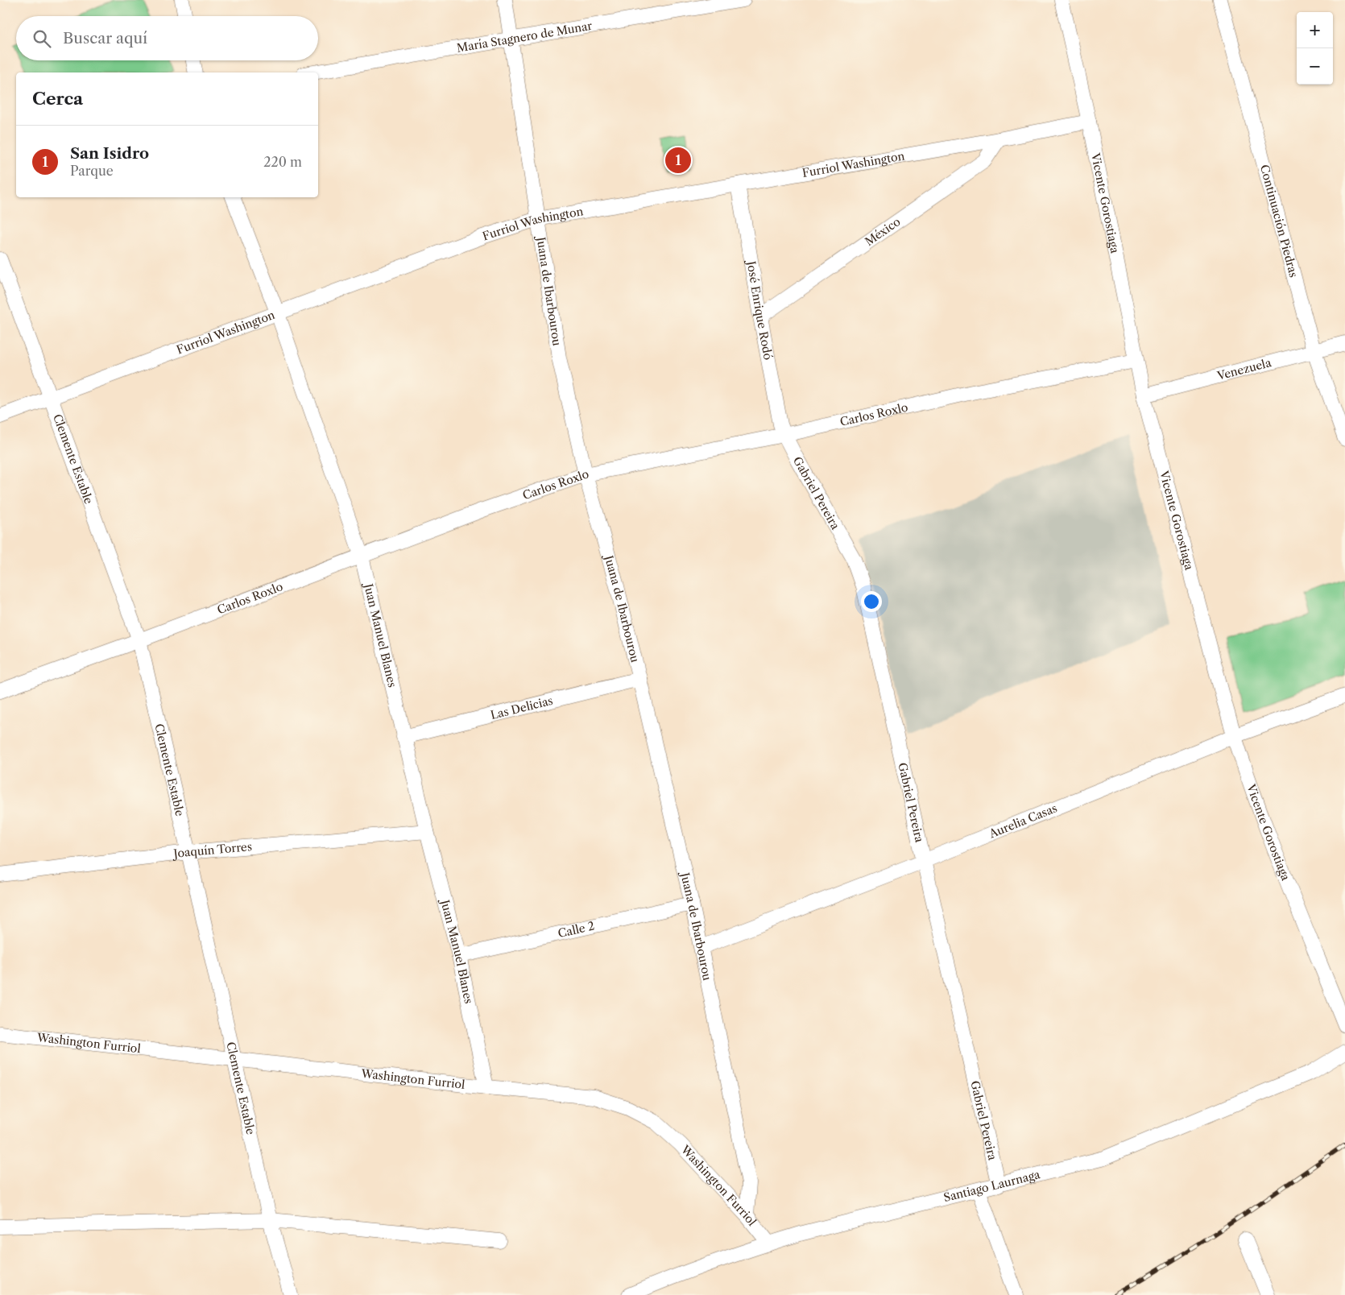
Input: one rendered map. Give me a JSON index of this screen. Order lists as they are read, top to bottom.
{
  "streets": {
    "street": [
      "María Stagnero de Munar",
      "Furriol Washington",
      "Vicente Gorostiaga",
      "Continuación Piedras",
      "México",
      "Juana de Ibarbourou",
      "José Enrique Rodó",
      "Venezuela",
      "Carlos Roxlo",
      "Clemente Estable",
      "Gabriel Pereira",
      "Juan Manuel Blanes",
      "Las Delicias",
      "Aurelia Casas",
      "Joaquín Torres",
      "Calle 2",
      "Washington Furriol",
      "Santiago Laurnaga"
    ]
  },
  "crossings": [
    ["María Stagnero de Munar", "Juana de Ibarbourou"],
    ["Furriol Washington", "Vicente Gorostiaga"],
    ["Furriol Washington", "México"],
    ["Furriol Washington", "Juana de Ibarbourou"],
    ["Furriol Washington", "José Enrique Rodó"],
    ["Furriol Washington", "Clemente Estable"],
    ["Furriol Washington", "Juan Manuel Blanes"],
    ["Vicente Gorostiaga", "Venezuela"],
    ["Vicente Gorostiaga", "Carlos Roxlo"],
    ["Vicente Gorostiaga", "Aurelia Casas"],
    ["Continuación Piedras", "Venezuela"],
    ["México", "José Enrique Rodó"],
    ["Juana de Ibarbourou", "Carlos Roxlo"],
    ["Juana de Ibarbourou", "Las Delicias"],
    ["Juana de Ibarbourou", "Aurelia Casas"],
    ["Juana de Ibarbourou", "Calle 2"],
    ["Juana de Ibarbourou", "Washington Furriol"],
    ["José Enrique Rodó", "Carlos Roxlo"],
    ["José Enrique Rodó", "Gabriel Pereira"],
    ["Carlos Roxlo", "Clemente Estable"],
    ["Carlos Roxlo", "Gabriel Pereira"],
    ["Carlos Roxlo", "Juan Manuel Blanes"],
    ["Clemente Estable", "Joaquín Torres"],
    ["Clemente Estable", "Washington Furriol"],
    ["Gabriel Pereira", "Aurelia Casas"],
    ["Gabriel Pereira", "Santiago Laurnaga"],
    ["Juan Manuel Blanes", "Las Delicias"],
    ["Juan Manuel Blanes", "Joaquín Torres"],
    ["Juan Manuel Blanes", "Calle 2"],
    ["Juan Manuel Blanes", "Washington Furriol"],
    ["Washington Furriol", "Santiago Laurnaga"]
  ],
  "page": {
    "map_buttons": ["+", "−"],
    "search": "Buscar aquí",
    "heading": "Cerca",
    "list": [
      {
        "mark": "1",
        "name": "San Isidro",
        "note": "Parque",
        "value": "220 m"
      }
    ],
    "pins": "1"
  }
}
